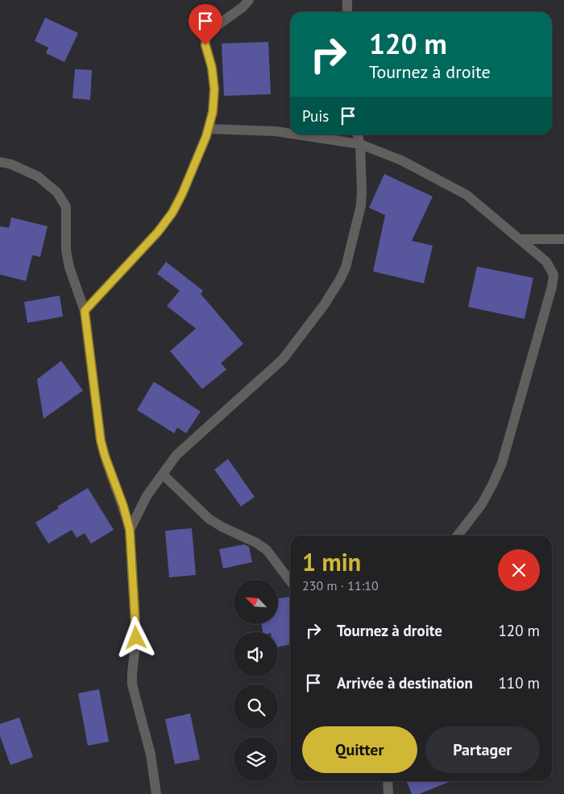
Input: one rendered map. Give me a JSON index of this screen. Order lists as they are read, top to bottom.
{
  "north": "top left",
  "page": {
    "turn": ["120 m", "Tournez à droite"],
    "then": "Puis",
    "heading": ["1 min", "230 m · 11:10"],
    "list": [
      {
        "name": "Tournez à droite",
        "value": "120 m"
      },
      {
        "name": "Arrivée à destination",
        "value": "110 m"
      }
    ],
    "buttons": ["Quitter", "Partager"]
  }
}
